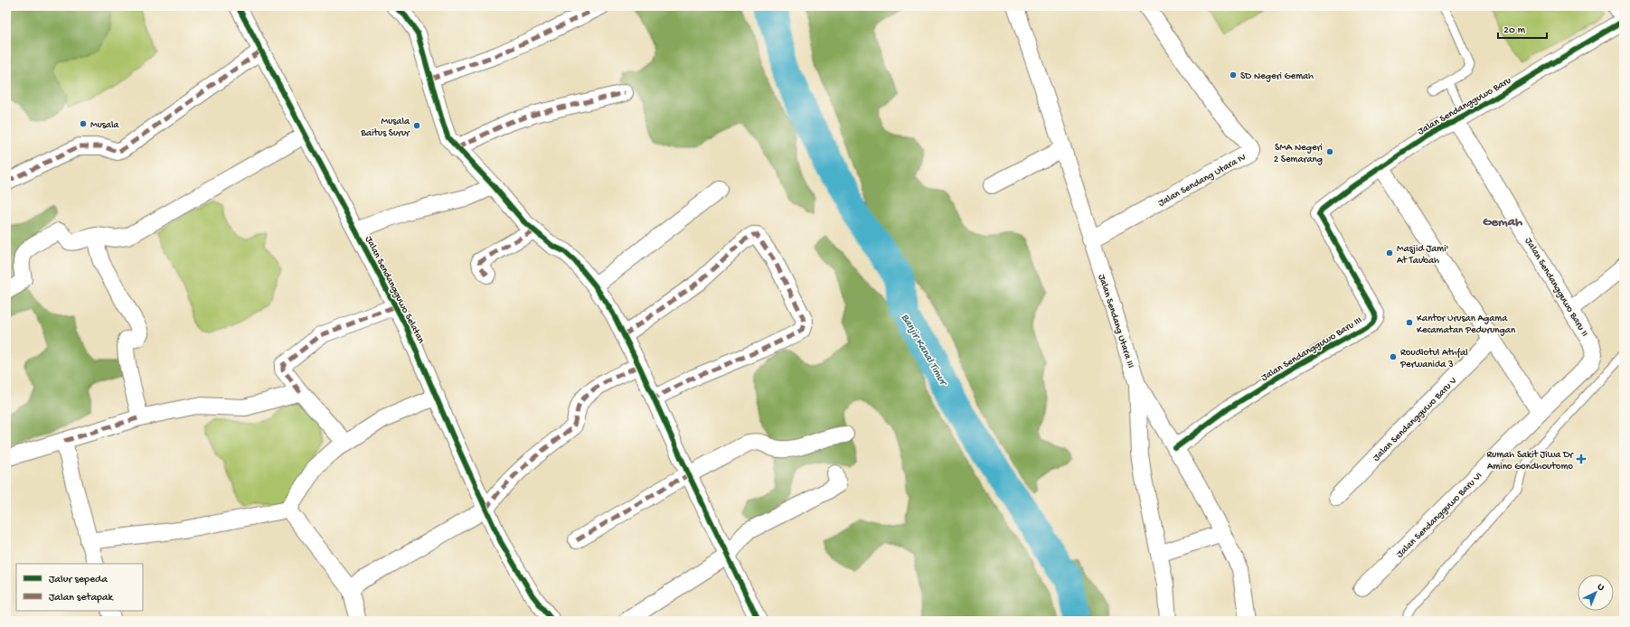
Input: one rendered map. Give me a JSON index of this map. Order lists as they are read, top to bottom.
{
  "streets": {
    "street": [
      "Jalan Sendangguwo Baru",
      "Jalan Sendang Utara IV",
      "Jalan Sendangguwo Baru II",
      "Jalan Sendangguwo Selatan",
      "Jalan Sendang Utara III",
      "Jalan Sendangguwo Baru III",
      "Jalan Sendangguwo Baru V",
      "Jalan Sendangguwo Baru VI"
    ]
  },
  "crossings": [
    ["Jalan Sendangguwo Baru", "Jalan Sendangguwo Baru II"],
    ["Jalan Sendangguwo Baru", "Jalan Sendangguwo Baru III"],
    ["Jalan Sendang Utara IV", "Jalan Sendang Utara III"],
    ["Jalan Sendangguwo Baru II", "Jalan Sendangguwo Baru VI"],
    ["Jalan Sendang Utara III", "Jalan Sendangguwo Baru III"]
  ],
  "districts": ["Gemah"],
  "water": ["Banjir Kanal Timur"],
  "places": {
    "other": [
      "SD Negeri Gemah",
      "Musala",
      "Musala Baitus Surur",
      "SMA Negeri 2 Semarang",
      "Masjid Jami' At Taubah",
      "Kantor Urusan Agama Kecamatan Pedurungan",
      "Roudlotul Athfal Perwanida 3"
    ],
    "health": ["Rumah Sakit Jiwa Dr Amino Gondhoutomo"]
  },
  "legend": ["Jalur sepeda", "Jalan setapak"],
  "scale_bar": "20 m",
  "north": "top right"
}
